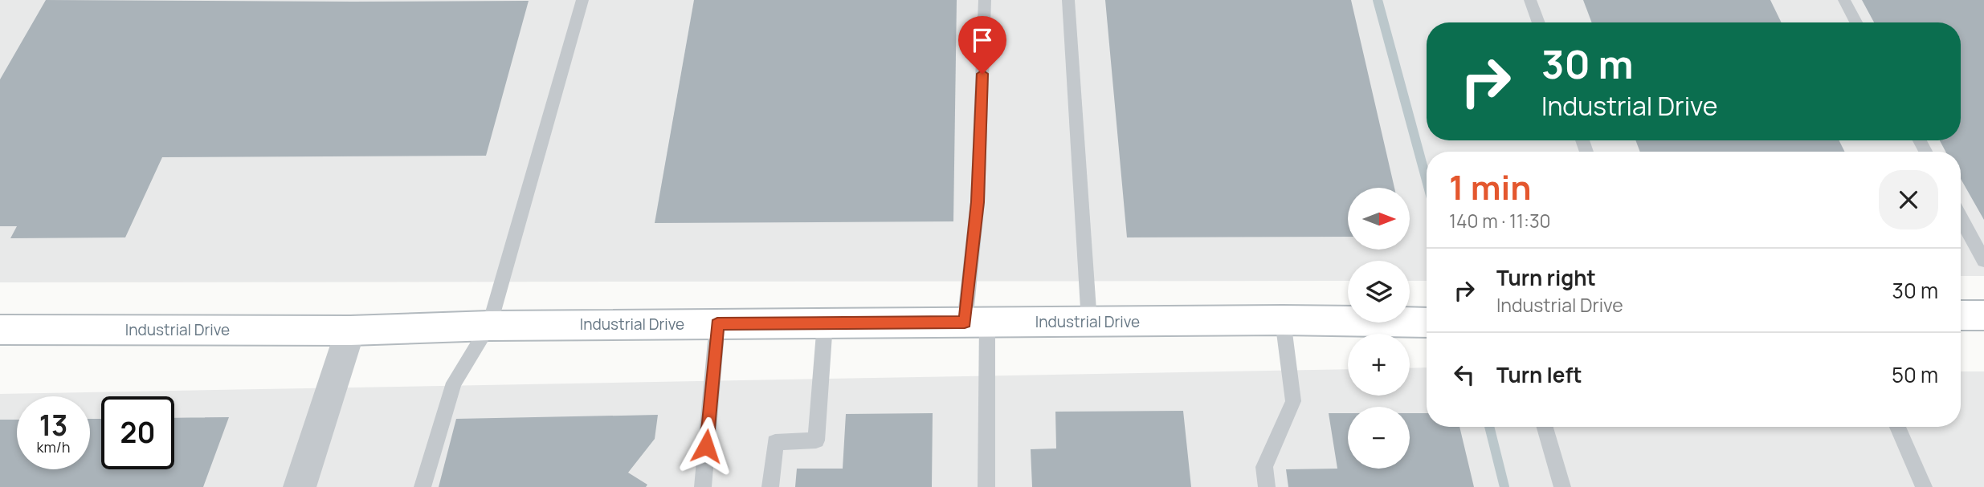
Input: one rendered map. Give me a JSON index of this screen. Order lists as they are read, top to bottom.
{
  "streets": {
    "street": ["Industrial Drive"]
  },
  "north": "right",
  "page": {
    "turn": ["30 m", "Industrial Drive"],
    "heading": ["1 min", "140 m · 11:30"],
    "map_buttons": ["+", "−"],
    "list": [
      {
        "name": "Turn right",
        "note": "Industrial Drive",
        "value": "30 m"
      },
      {
        "name": "Turn left",
        "value": "50 m"
      }
    ],
    "speed": "13 km/h",
    "limit": "20"
  }
}
